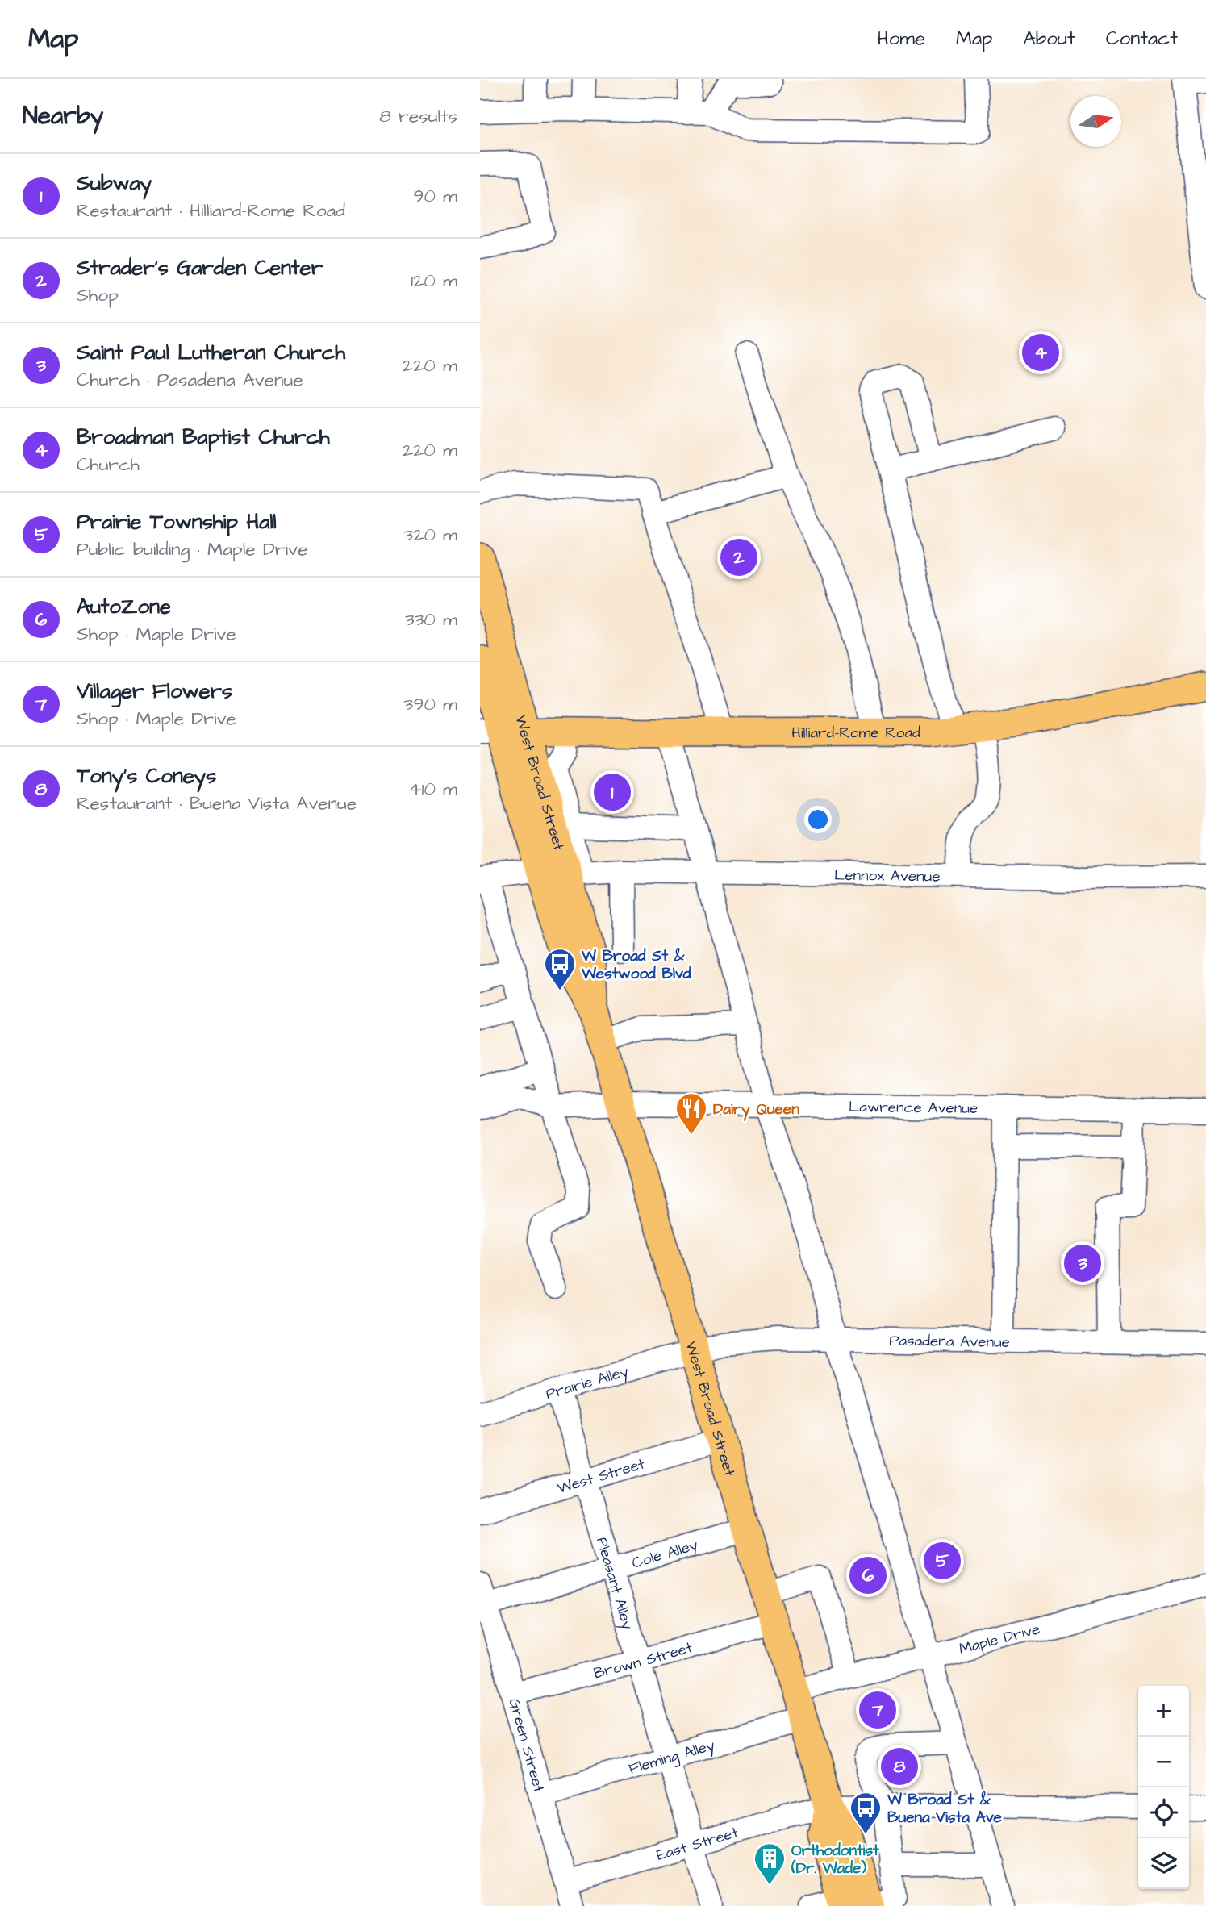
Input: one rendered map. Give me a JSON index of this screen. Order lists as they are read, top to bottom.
{
  "streets": {
    "main road": ["Hilliard-Rome Road", "West Broad Street"],
    "street": [
      "Lennox Avenue",
      "Lawrence Avenue",
      "Pasadena Avenue",
      "Prairie Alley",
      "West Street",
      "Cole Alley",
      "Pleasant Alley",
      "Maple Drive",
      "Brown Street",
      "Green Street",
      "Fleming Alley",
      "East Street"
    ]
  },
  "crossings": [
    ["Hilliard-Rome Road", "West Broad Street"],
    ["West Broad Street", "Lennox Avenue"],
    ["West Broad Street", "Lawrence Avenue"],
    ["West Broad Street", "Pasadena Avenue"],
    ["West Broad Street", "Prairie Alley"],
    ["West Broad Street", "West Street"],
    ["West Broad Street", "Cole Alley"],
    ["West Broad Street", "Maple Drive"],
    ["West Broad Street", "Brown Street"],
    ["West Broad Street", "Fleming Alley"],
    ["West Broad Street", "East Street"],
    ["Pasadena Avenue", "Prairie Alley"],
    ["Prairie Alley", "Pleasant Alley"],
    ["West Street", "Pleasant Alley"],
    ["Cole Alley", "Pleasant Alley"],
    ["Cole Alley", "Green Street"],
    ["Pleasant Alley", "Brown Street"],
    ["Pleasant Alley", "Fleming Alley"],
    ["Pleasant Alley", "East Street"],
    ["Brown Street", "Green Street"],
    ["Green Street", "Fleming Alley"],
    ["Green Street", "East Street"]
  ],
  "places": {
    "bus stop": ["W Broad St & Westwood Blvd", "W Broad St & Buena Vista Ave"],
    "restaurant": ["Dairy Queen"],
    "building": ["Orthodontist (Dr. Wade)"]
  },
  "north": "right",
  "page": {
    "header": "Map",
    "nav": [
      "Home",
      "Map",
      "About",
      "Contact"
    ],
    "heading": ["Nearby", "8 results"],
    "list": [
      {
        "mark": "1",
        "name": "Subway",
        "note": "Restaurant · Hilliard-Rome Road",
        "value": "90 m"
      },
      {
        "mark": "2",
        "name": "Strader's Garden Center",
        "note": "Shop",
        "value": "120 m"
      },
      {
        "mark": "3",
        "name": "Saint Paul Lutheran Church",
        "note": "Church · Pasadena Avenue",
        "value": "220 m"
      },
      {
        "mark": "4",
        "name": "Broadman Baptist Church",
        "note": "Church",
        "value": "220 m"
      },
      {
        "mark": "5",
        "name": "Prairie Township Hall",
        "note": "Public building · Maple Drive",
        "value": "320 m"
      },
      {
        "mark": "6",
        "name": "AutoZone",
        "note": "Shop · Maple Drive",
        "value": "330 m"
      },
      {
        "mark": "7",
        "name": "Villager Flowers",
        "note": "Shop · Maple Drive",
        "value": "390 m"
      },
      {
        "mark": "8",
        "name": "Tony's Coneys",
        "note": "Restaurant · Buena Vista Avenue",
        "value": "410 m"
      }
    ],
    "pins": [
      "4",
      "2",
      "1",
      "3",
      "5",
      "6",
      "7",
      "8"
    ],
    "map_buttons": ["+", "−"]
  }
}
